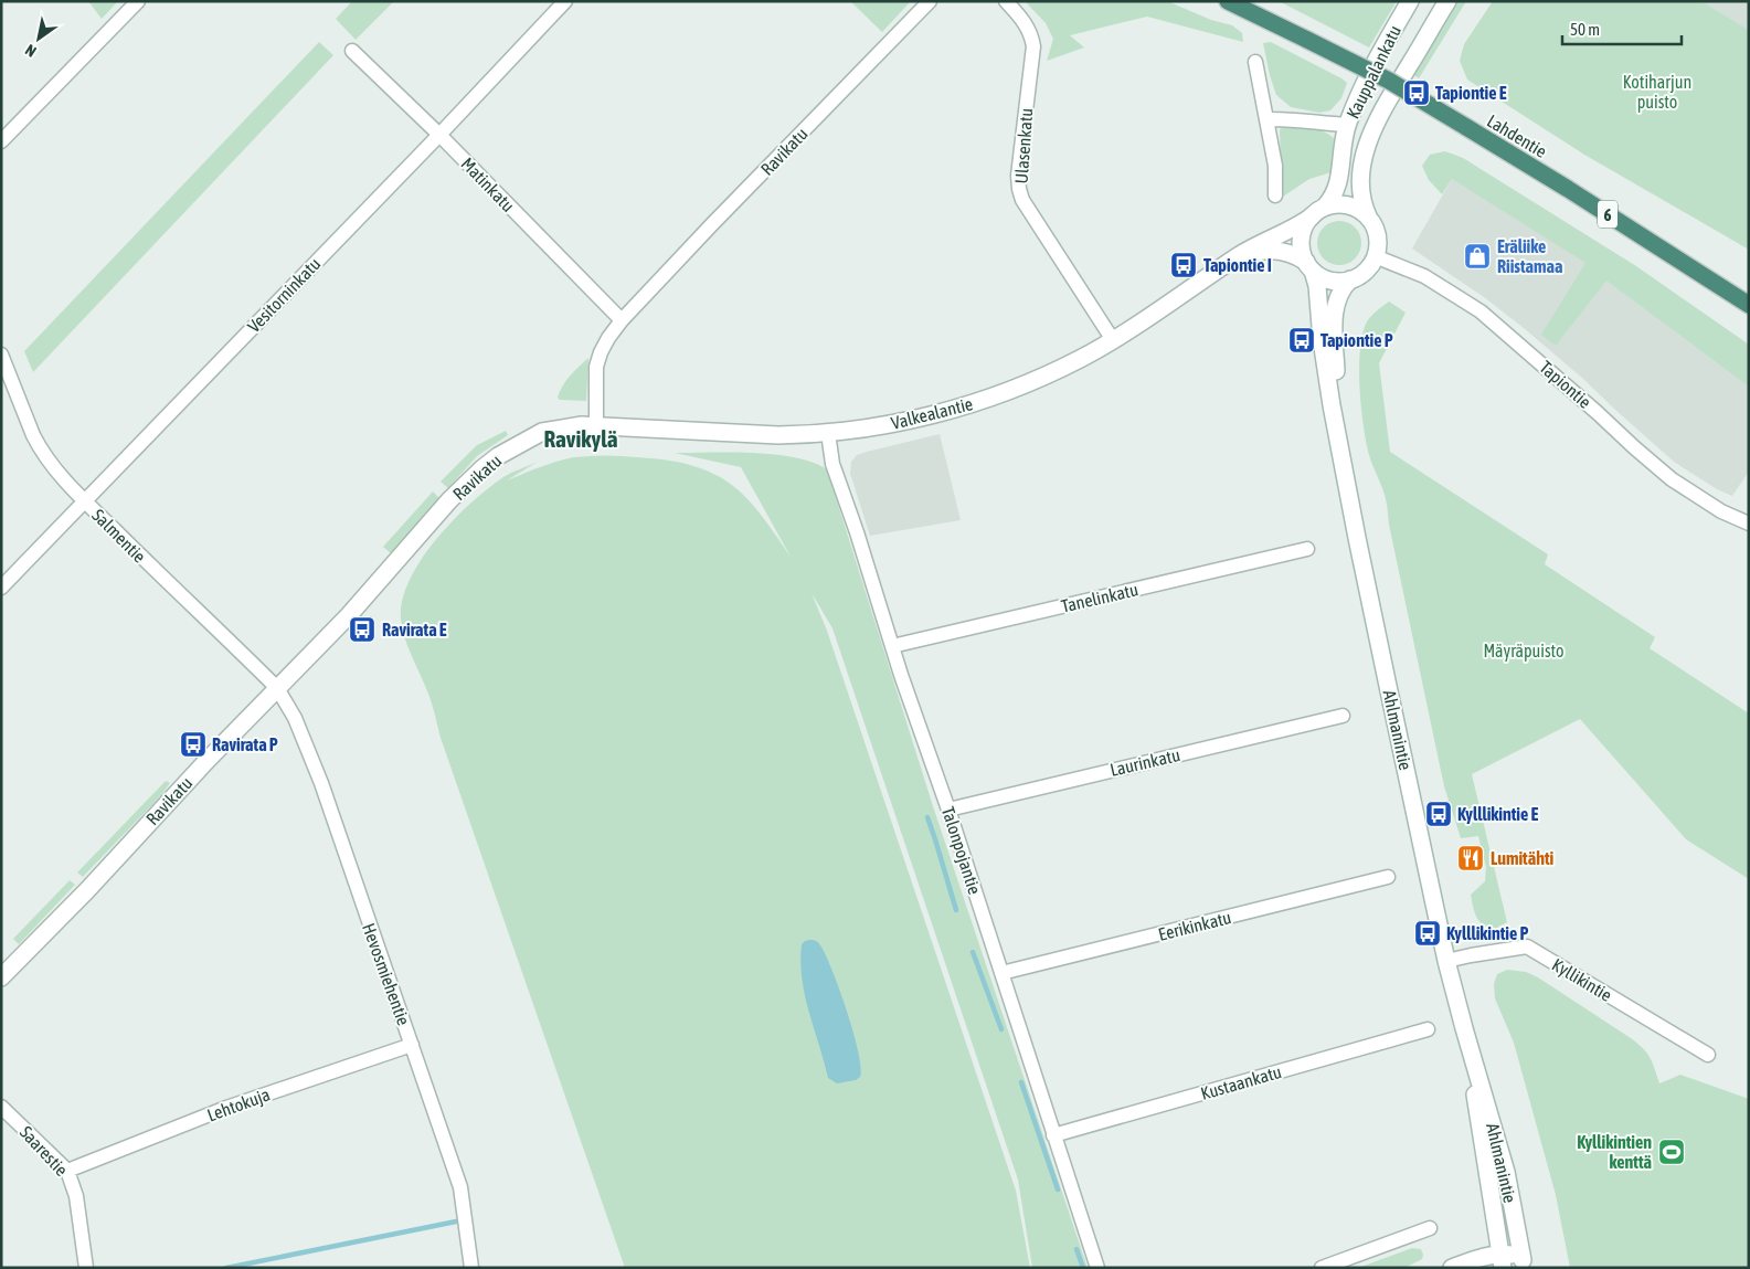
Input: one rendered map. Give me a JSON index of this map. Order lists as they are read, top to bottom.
{
  "streets": {
    "highway": ["Lahdentie", "6"],
    "main road": [
      "Kauppalankatu",
      "Ravikatu",
      "Valkealantie",
      "Ahlmanintie"
    ],
    "street": [
      "Ulasenkatu",
      "Matinkatu",
      "Vesitorninkatu",
      "Tapiontie",
      "Salmentie",
      "Tanelinkatu",
      "Laurinkatu",
      "Talonpojantie",
      "Eerikinkatu",
      "Hevosmiehentie",
      "Kyllikintie",
      "Kustaankatu",
      "Lehtokuja",
      "Saarestie"
    ]
  },
  "crossings": [
    ["Kauppalankatu", "Tapiontie"],
    ["Kauppalankatu", "Valkealantie"],
    ["Kauppalankatu", "Ahlmanintie"],
    ["Ulasenkatu", "Valkealantie"],
    ["Ravikatu", "Matinkatu"],
    ["Ravikatu", "Valkealantie"],
    ["Ravikatu", "Salmentie"],
    ["Ravikatu", "Hevosmiehentie"],
    ["Matinkatu", "Vesitorninkatu"],
    ["Vesitorninkatu", "Salmentie"],
    ["Tapiontie", "Valkealantie"],
    ["Tapiontie", "Ahlmanintie"],
    ["Valkealantie", "Ahlmanintie"],
    ["Valkealantie", "Talonpojantie"],
    ["Salmentie", "Hevosmiehentie"],
    ["Tanelinkatu", "Talonpojantie"],
    ["Ahlmanintie", "Kyllikintie"],
    ["Laurinkatu", "Talonpojantie"],
    ["Talonpojantie", "Eerikinkatu"],
    ["Talonpojantie", "Kustaankatu"],
    ["Hevosmiehentie", "Lehtokuja"],
    ["Lehtokuja", "Saarestie"]
  ],
  "districts": ["Ravikylä"],
  "parks": ["Kotiharjun puisto", "Mäyräpuisto"],
  "places": {
    "bus stop": [
      "Tapiontie E",
      "Tapiontie I",
      "Tapiontie P",
      "Ravirata E",
      "Ravirata P",
      "Kylllikintie E",
      "Kylllikintie P"
    ],
    "shop": ["Eräliike Riistamaa"],
    "restaurant": ["Lumitähti"],
    "sports": ["Kyllikintien kenttä"]
  },
  "scale_bar": "50 m",
  "north": "bottom left"
}
